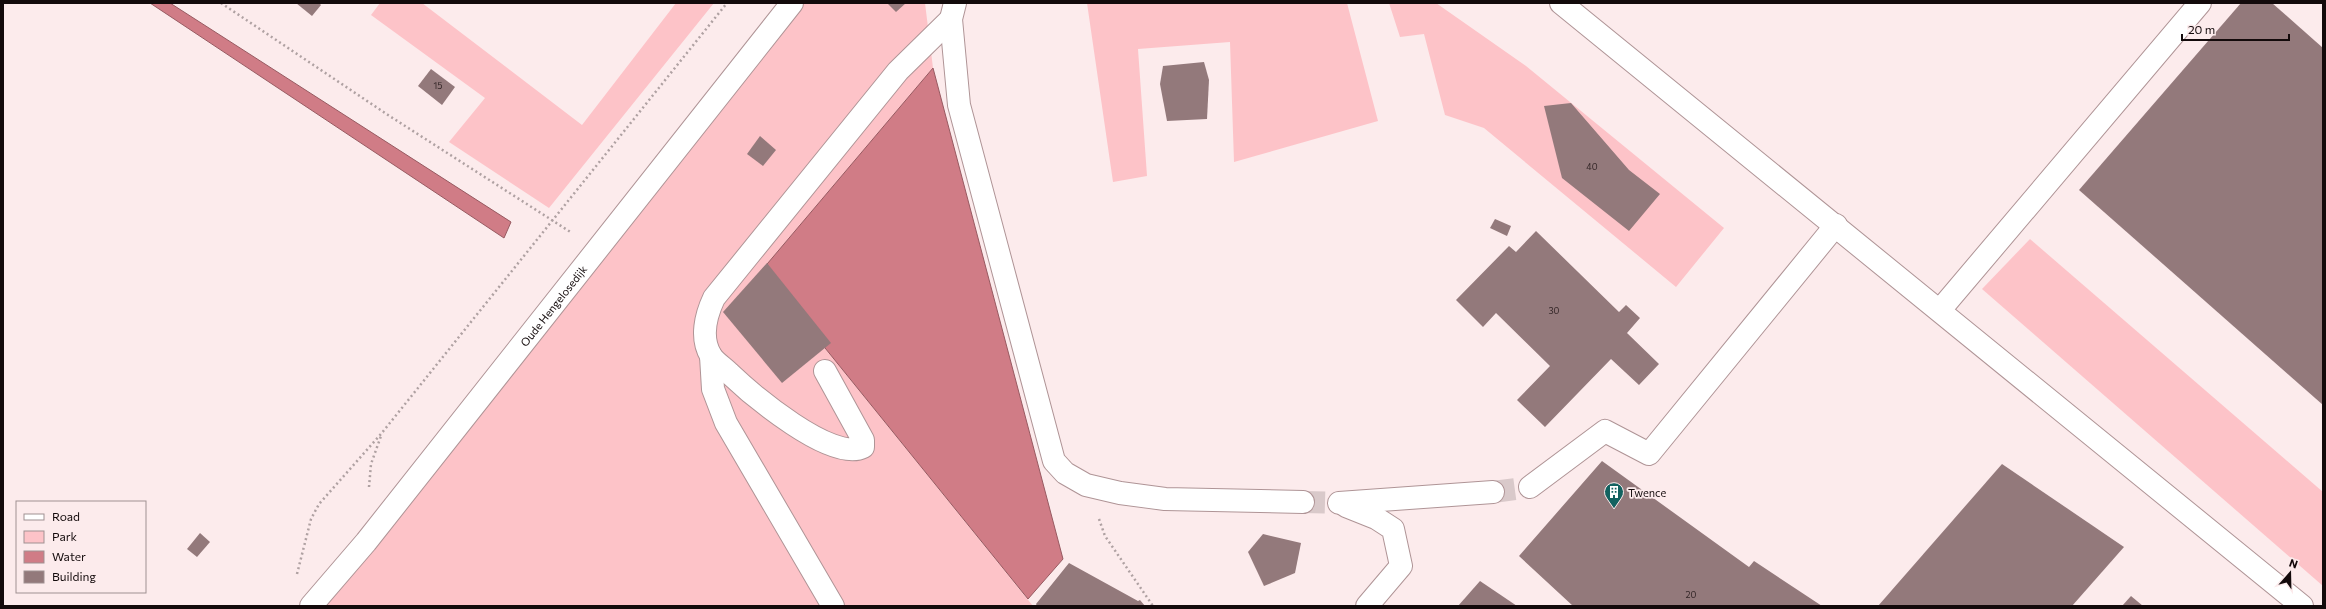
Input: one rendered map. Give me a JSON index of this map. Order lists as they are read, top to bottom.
{
  "streets": {
    "street": ["Oude Hengelosedijk"]
  },
  "places": {
    "building": ["Twence"]
  },
  "house_numbers": [
    "15",
    "40",
    "30",
    "20"
  ],
  "legend": [
    "Road",
    "Park",
    "Water",
    "Building"
  ],
  "scale_bar": "20 m",
  "north": "top"
}
